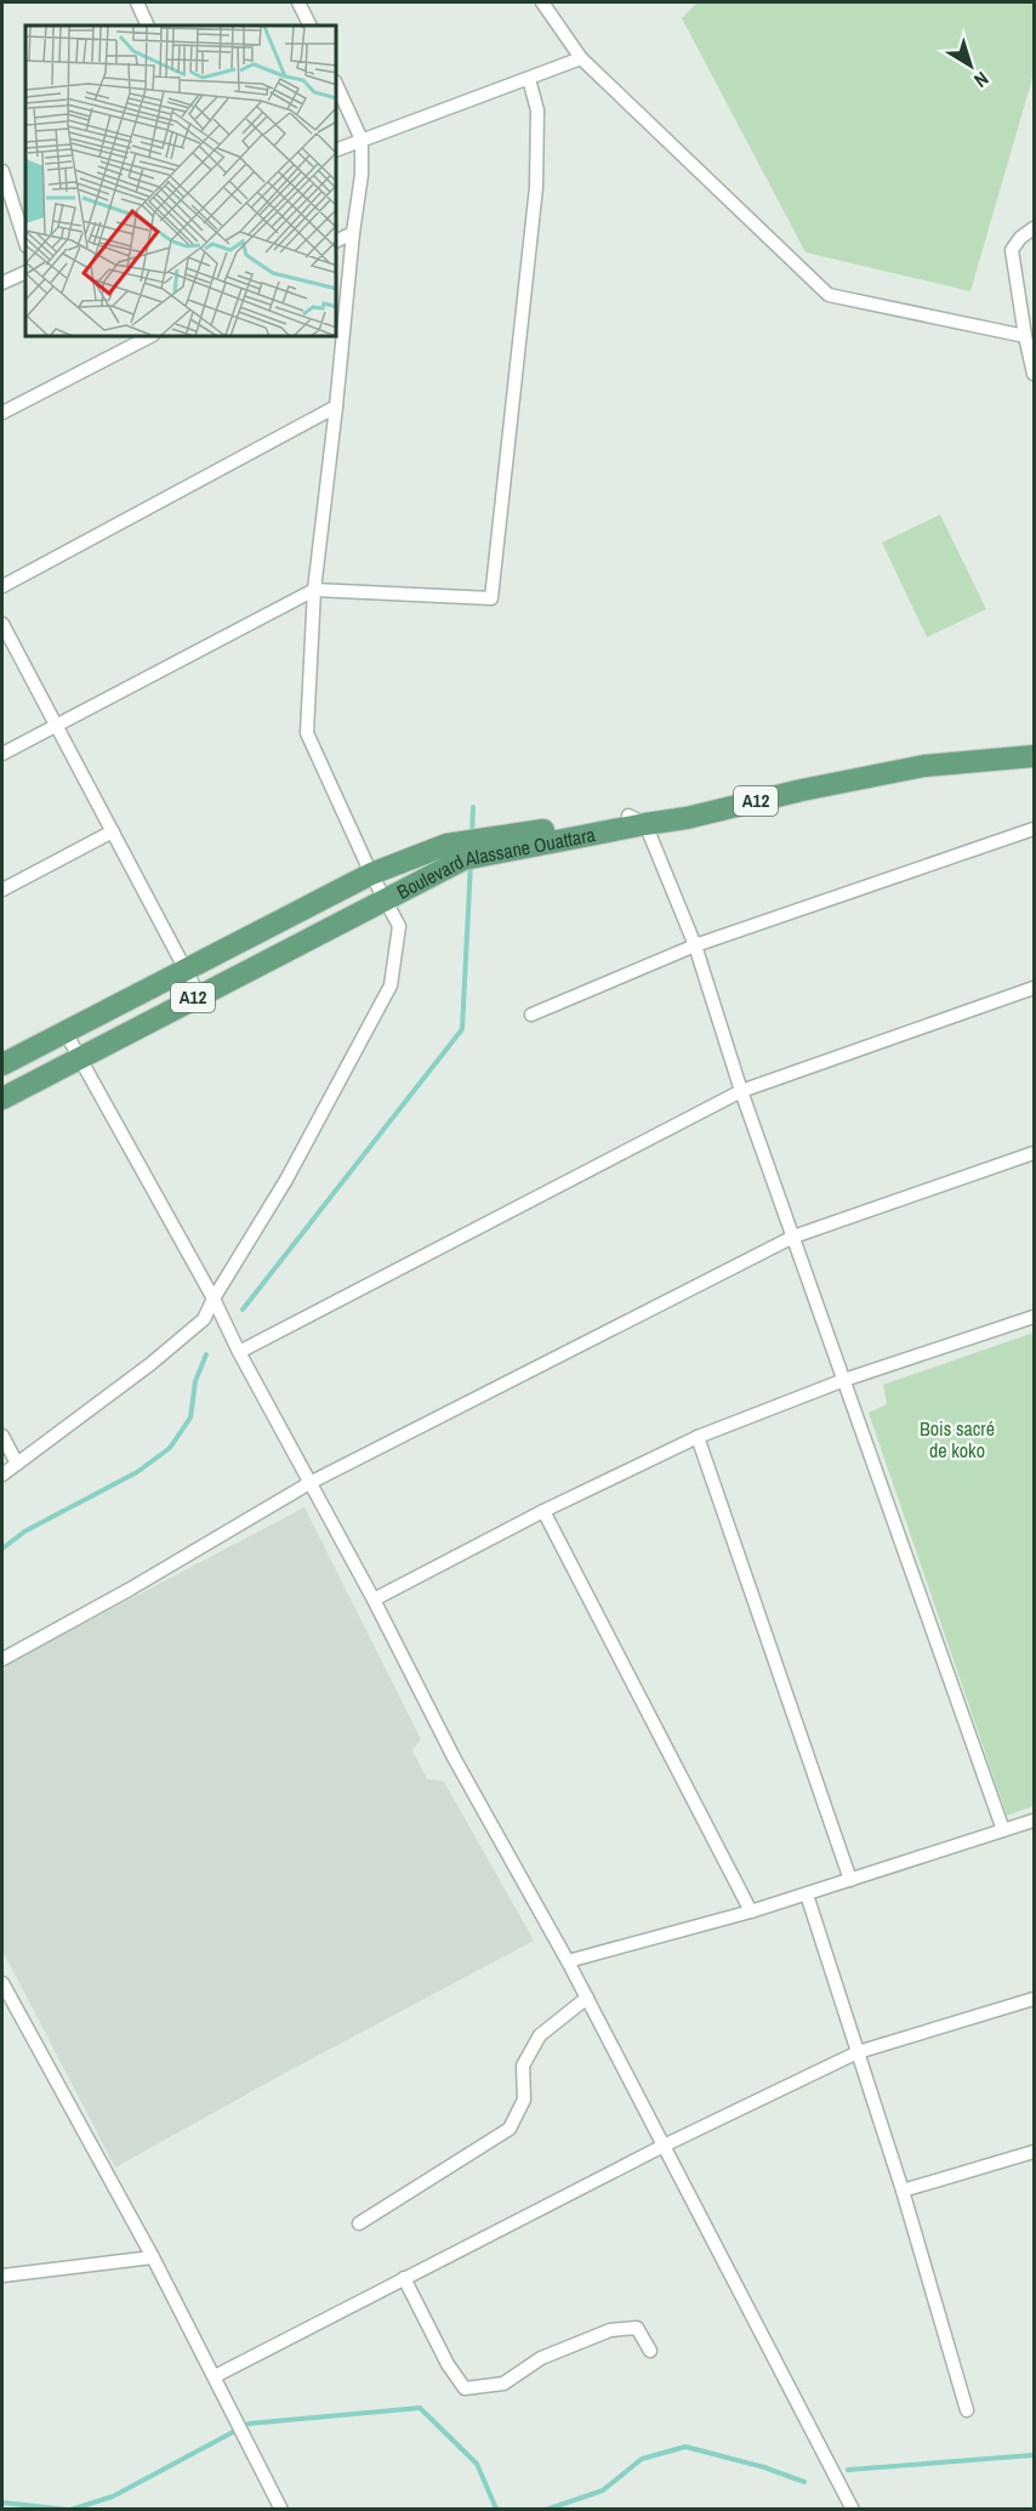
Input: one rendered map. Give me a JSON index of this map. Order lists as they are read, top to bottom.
{
  "streets": {
    "main road": ["A12", "Boulevard Alassane Ouattara"]
  },
  "parks": ["Bois sacré de koko"],
  "north": "bottom right"
}
